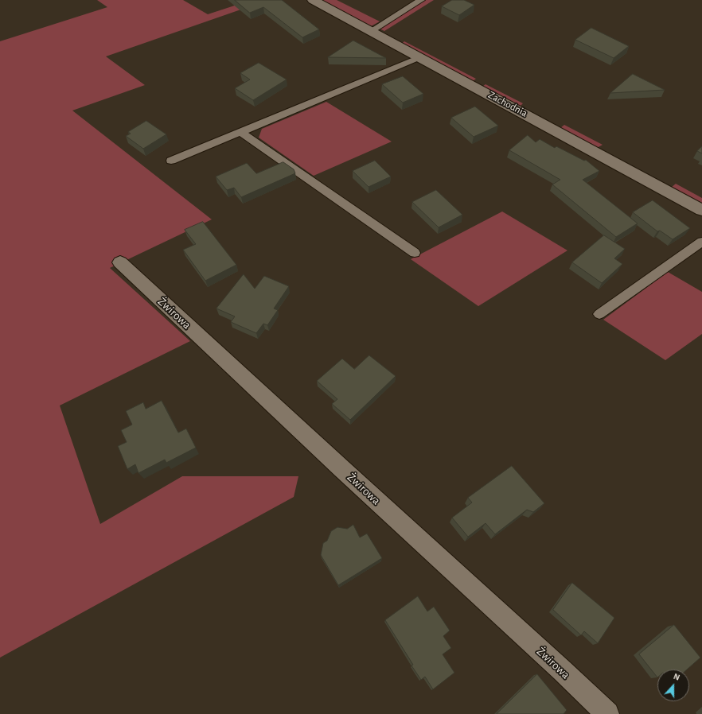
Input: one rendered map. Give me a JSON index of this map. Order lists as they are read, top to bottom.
{
  "streets": {
    "street": ["Zachodnia", "Żwirowa"]
  },
  "north": "top"
}
